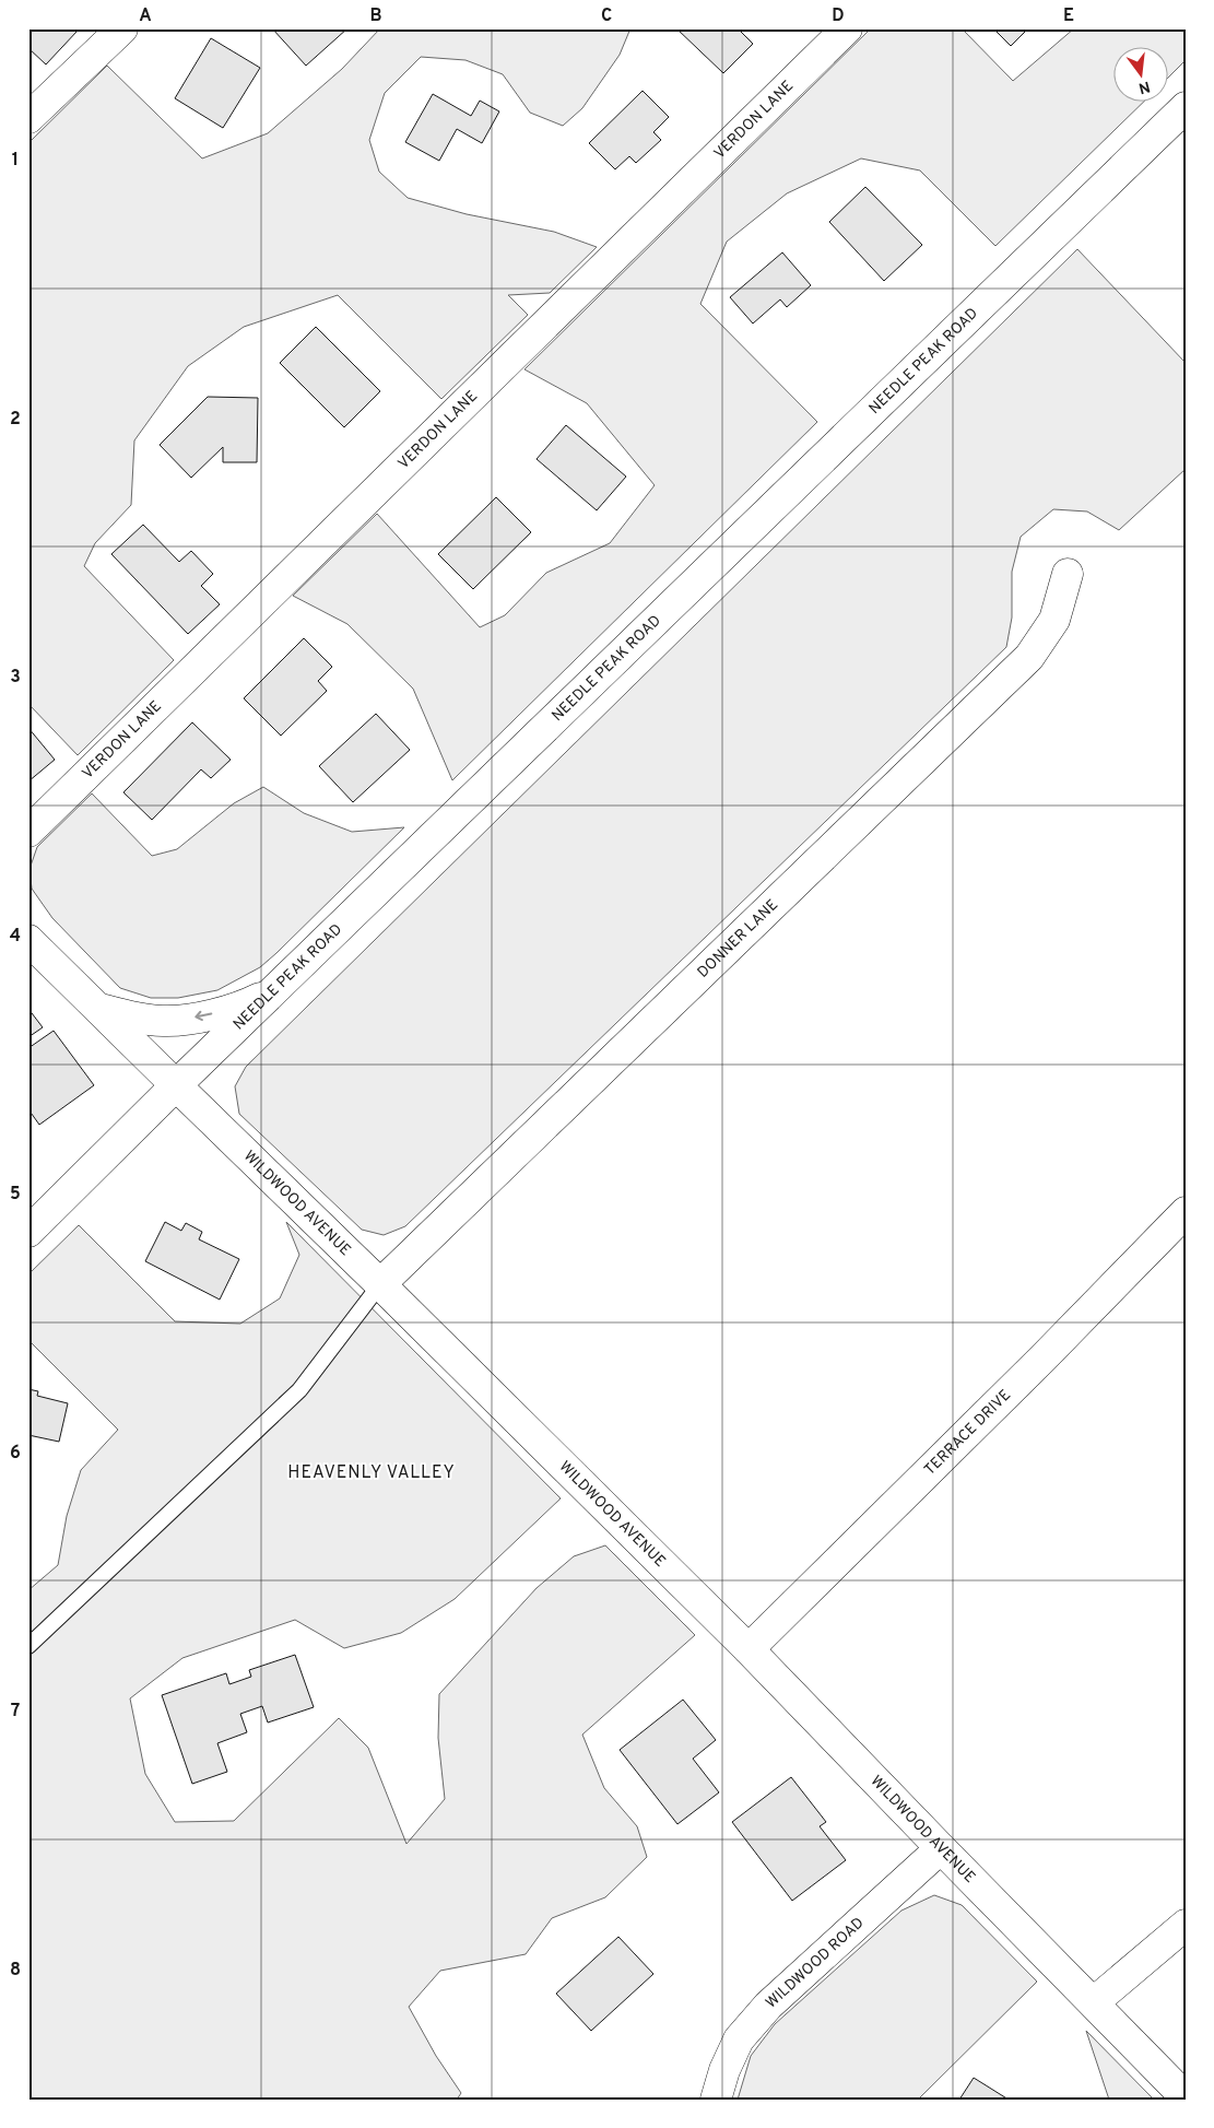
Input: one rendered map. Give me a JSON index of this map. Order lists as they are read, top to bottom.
{
  "streets": {
    "street": [
      "VERDON LANE",
      "NEEDLE PEAK ROAD",
      "DONNER LANE",
      "WILDWOOD AVENUE",
      "TERRACE DRIVE",
      "WILDWOOD ROAD"
    ]
  },
  "crossings": [
    ["NEEDLE PEAK ROAD", "WILDWOOD AVENUE"],
    ["DONNER LANE", "WILDWOOD AVENUE"],
    ["WILDWOOD AVENUE", "TERRACE DRIVE"],
    ["WILDWOOD AVENUE", "WILDWOOD ROAD"]
  ],
  "districts": ["HEAVENLY VALLEY"],
  "north": "bottom",
  "grid": {
    "columns": [
      "A",
      "B",
      "C",
      "D",
      "E"
    ],
    "rows": [
      "1",
      "2",
      "3",
      "4",
      "5",
      "6",
      "7",
      "8"
    ]
  }
}
